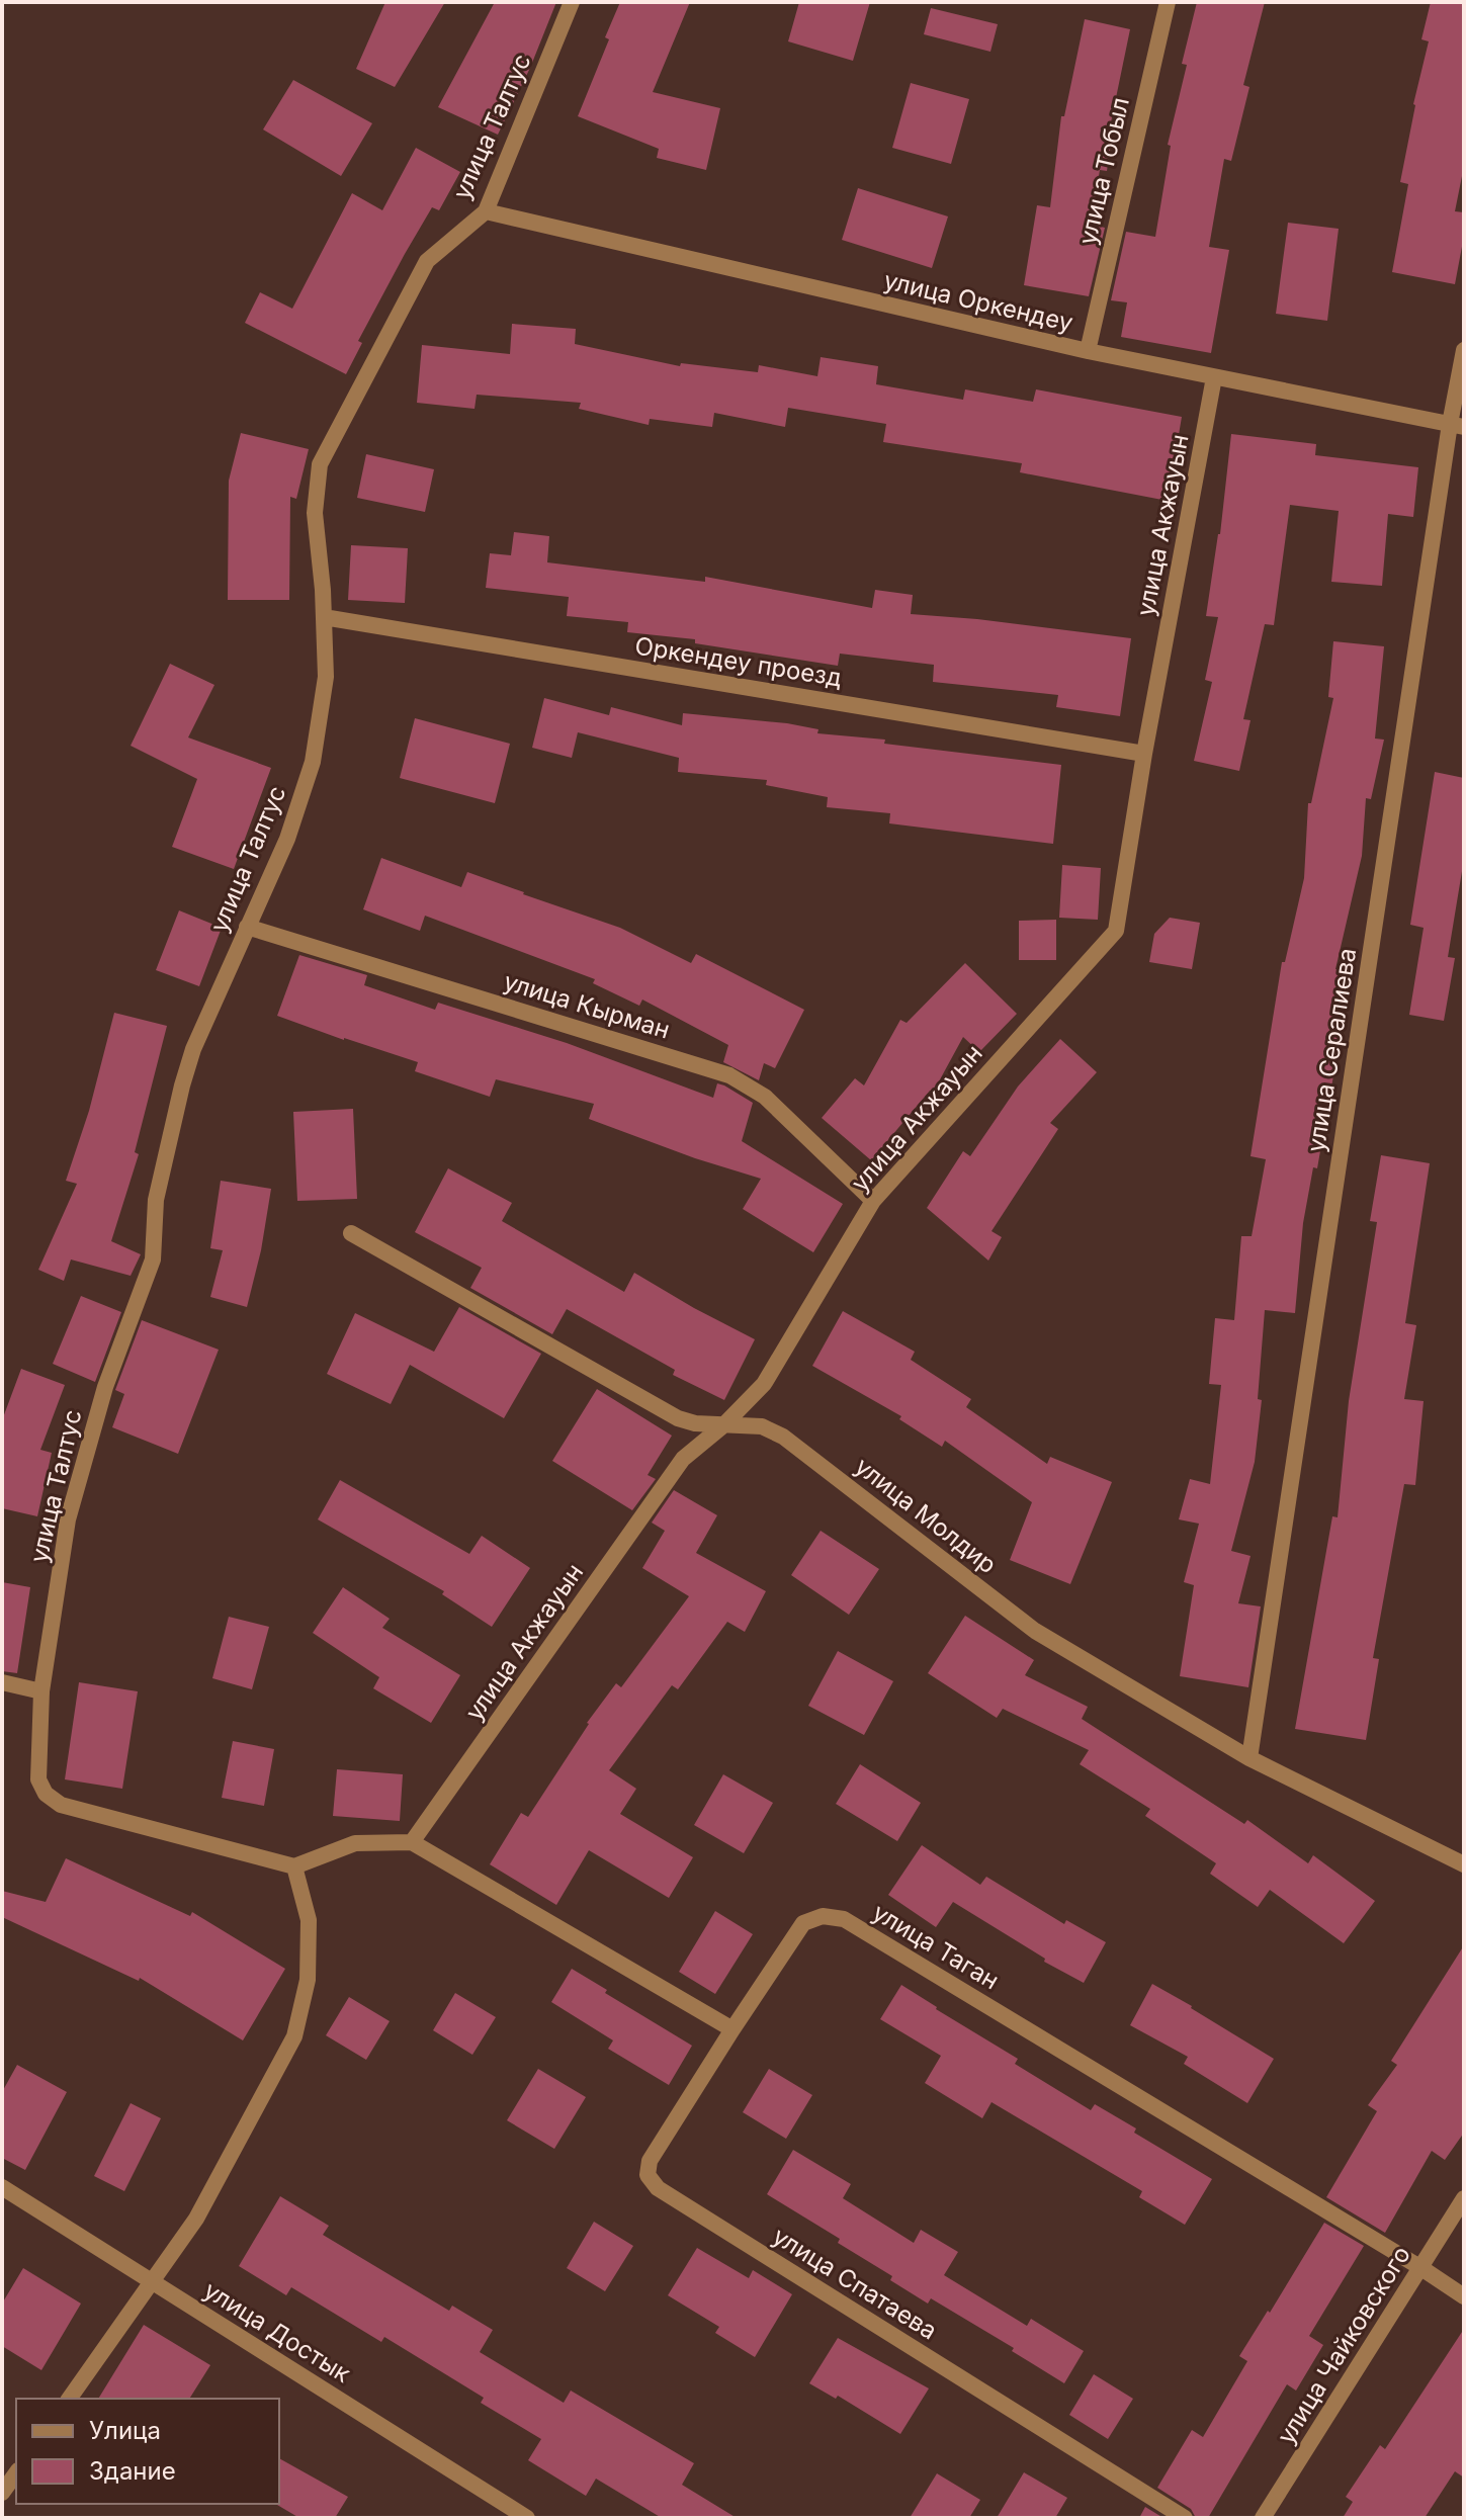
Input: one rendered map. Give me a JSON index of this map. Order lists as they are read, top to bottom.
{
  "streets": {
    "street": [
      "улица Талтус",
      "улица Тобыл",
      "улица Оркендеу",
      "улица Акжауын",
      "Оркендеу проезд",
      "улица Кырман",
      "улица Сералиева",
      "улица Молдир",
      "улица Таган",
      "улица Спатаева",
      "улица Достык",
      "улица Чайковского"
    ]
  },
  "crossings": [
    ["улица Талтус", "улица Оркендеу"],
    ["улица Талтус", "Оркендеу проезд"],
    ["улица Талтус", "улица Кырман"],
    ["улица Тобыл", "улица Оркендеу"],
    ["улица Оркендеу", "улица Акжауын"],
    ["улица Оркендеу", "улица Сералиева"],
    ["улица Акжауын", "Оркендеу проезд"],
    ["улица Акжауын", "улица Кырман"],
    ["улица Акжауын", "улица Молдир"],
    ["улица Сералиева", "улица Молдир"],
    ["улица Таган", "улица Спатаева"],
    ["улица Таган", "улица Чайковского"]
  ],
  "legend": ["Улица", "Здание"]
}
